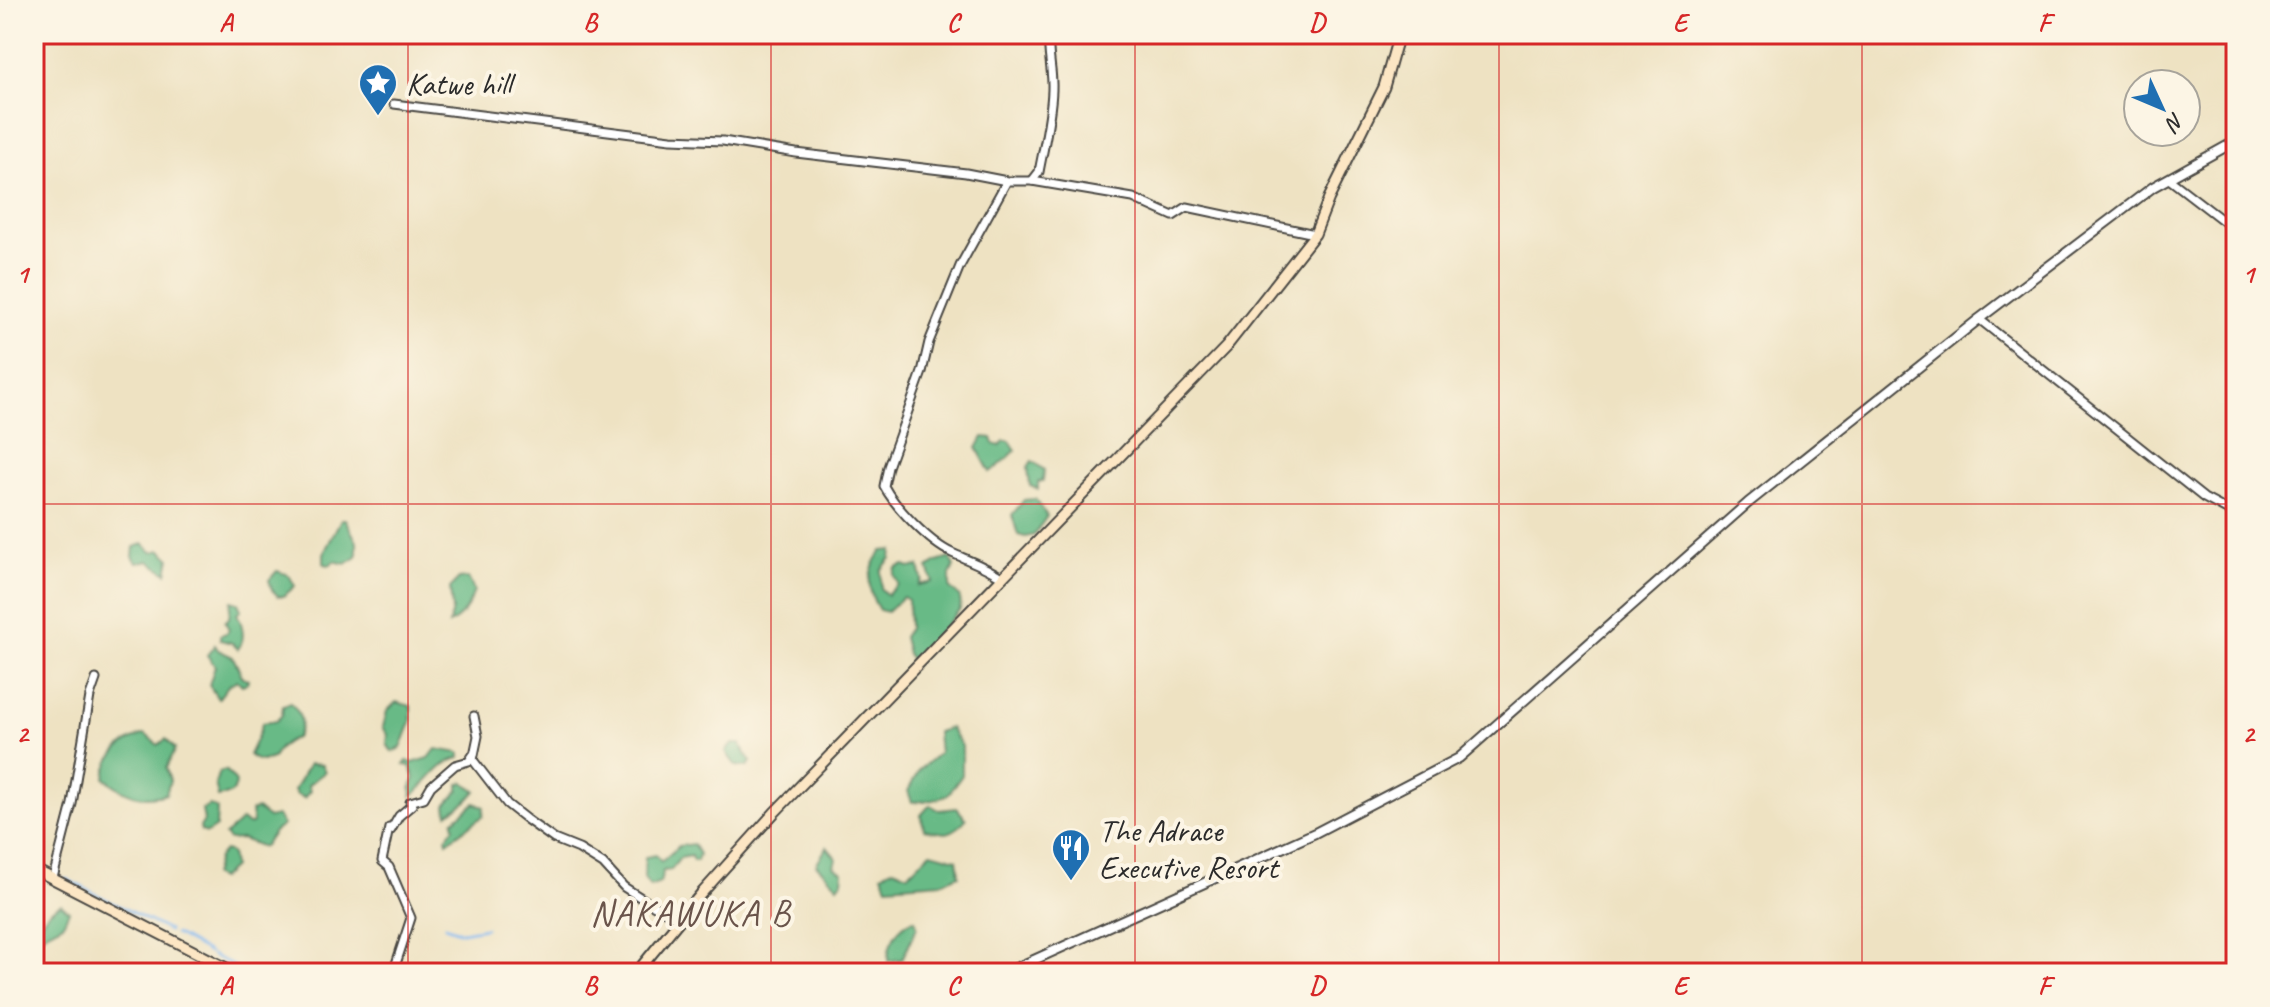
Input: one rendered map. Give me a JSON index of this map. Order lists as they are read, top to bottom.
{
  "districts": ["NAKAWUKA B"],
  "places": {
    "place": ["Katwe hill"],
    "restaurant": ["The Adrace Executive Resort"]
  },
  "north": "bottom right",
  "grid": {
    "columns": [
      "A",
      "B",
      "C",
      "D",
      "E",
      "F"
    ],
    "rows": ["1", "2"]
  }
}
